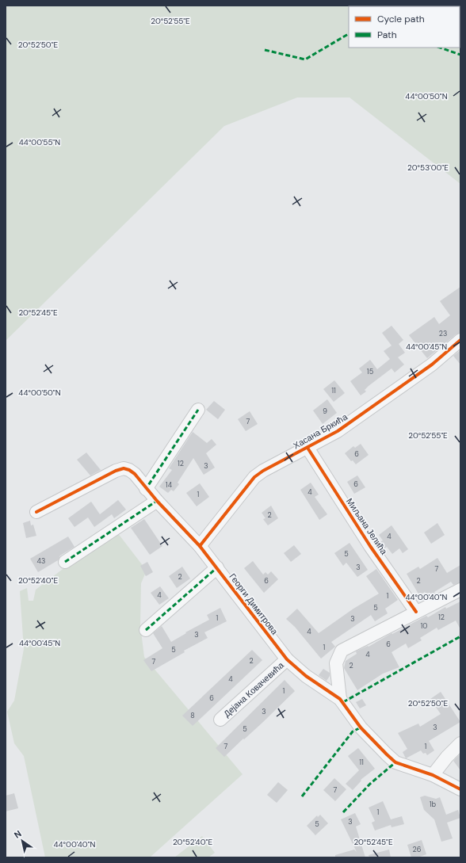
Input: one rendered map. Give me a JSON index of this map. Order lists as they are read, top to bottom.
{
  "streets": {
    "street": [
      "Хасана Бркића",
      "Миљана Јелића",
      "Георги Димитрова",
      "Дејана Ковачевића"
    ]
  },
  "crossings": [
    ["Хасана Бркића", "Миљана Јелића"],
    ["Хасана Бркића", "Георги Димитрова"],
    ["Георги Димитрова", "Дејана Ковачевића"]
  ],
  "house_numbers": [
    "23",
    "15",
    "11",
    "9",
    "7",
    "6",
    "12",
    "3",
    "6",
    "14",
    "4",
    "1",
    "2",
    "4",
    "5",
    "43",
    "3",
    "7",
    "2",
    "6",
    "2",
    "4",
    "1",
    "5",
    "12",
    "1",
    "3",
    "10",
    "4",
    "3",
    "6",
    "1",
    "5",
    "4",
    "2",
    "7",
    "2",
    "4",
    "1",
    "6",
    "3",
    "8",
    "3",
    "5",
    "7",
    "1",
    "11",
    "7",
    "1b",
    "1",
    "3",
    "5",
    "26"
  ],
  "legend": ["Cycle path", "Path"],
  "north": "top left",
  "coordinates": [
    "20°52'55\"E",
    "20°52'50\"E",
    "44°00'50\"N",
    "44°00'55\"N",
    "20°53'00\"E",
    "20°52'45\"E",
    "44°00'45\"N",
    "20°52'40\"E",
    "44°00'40\"N"
  ]
}
